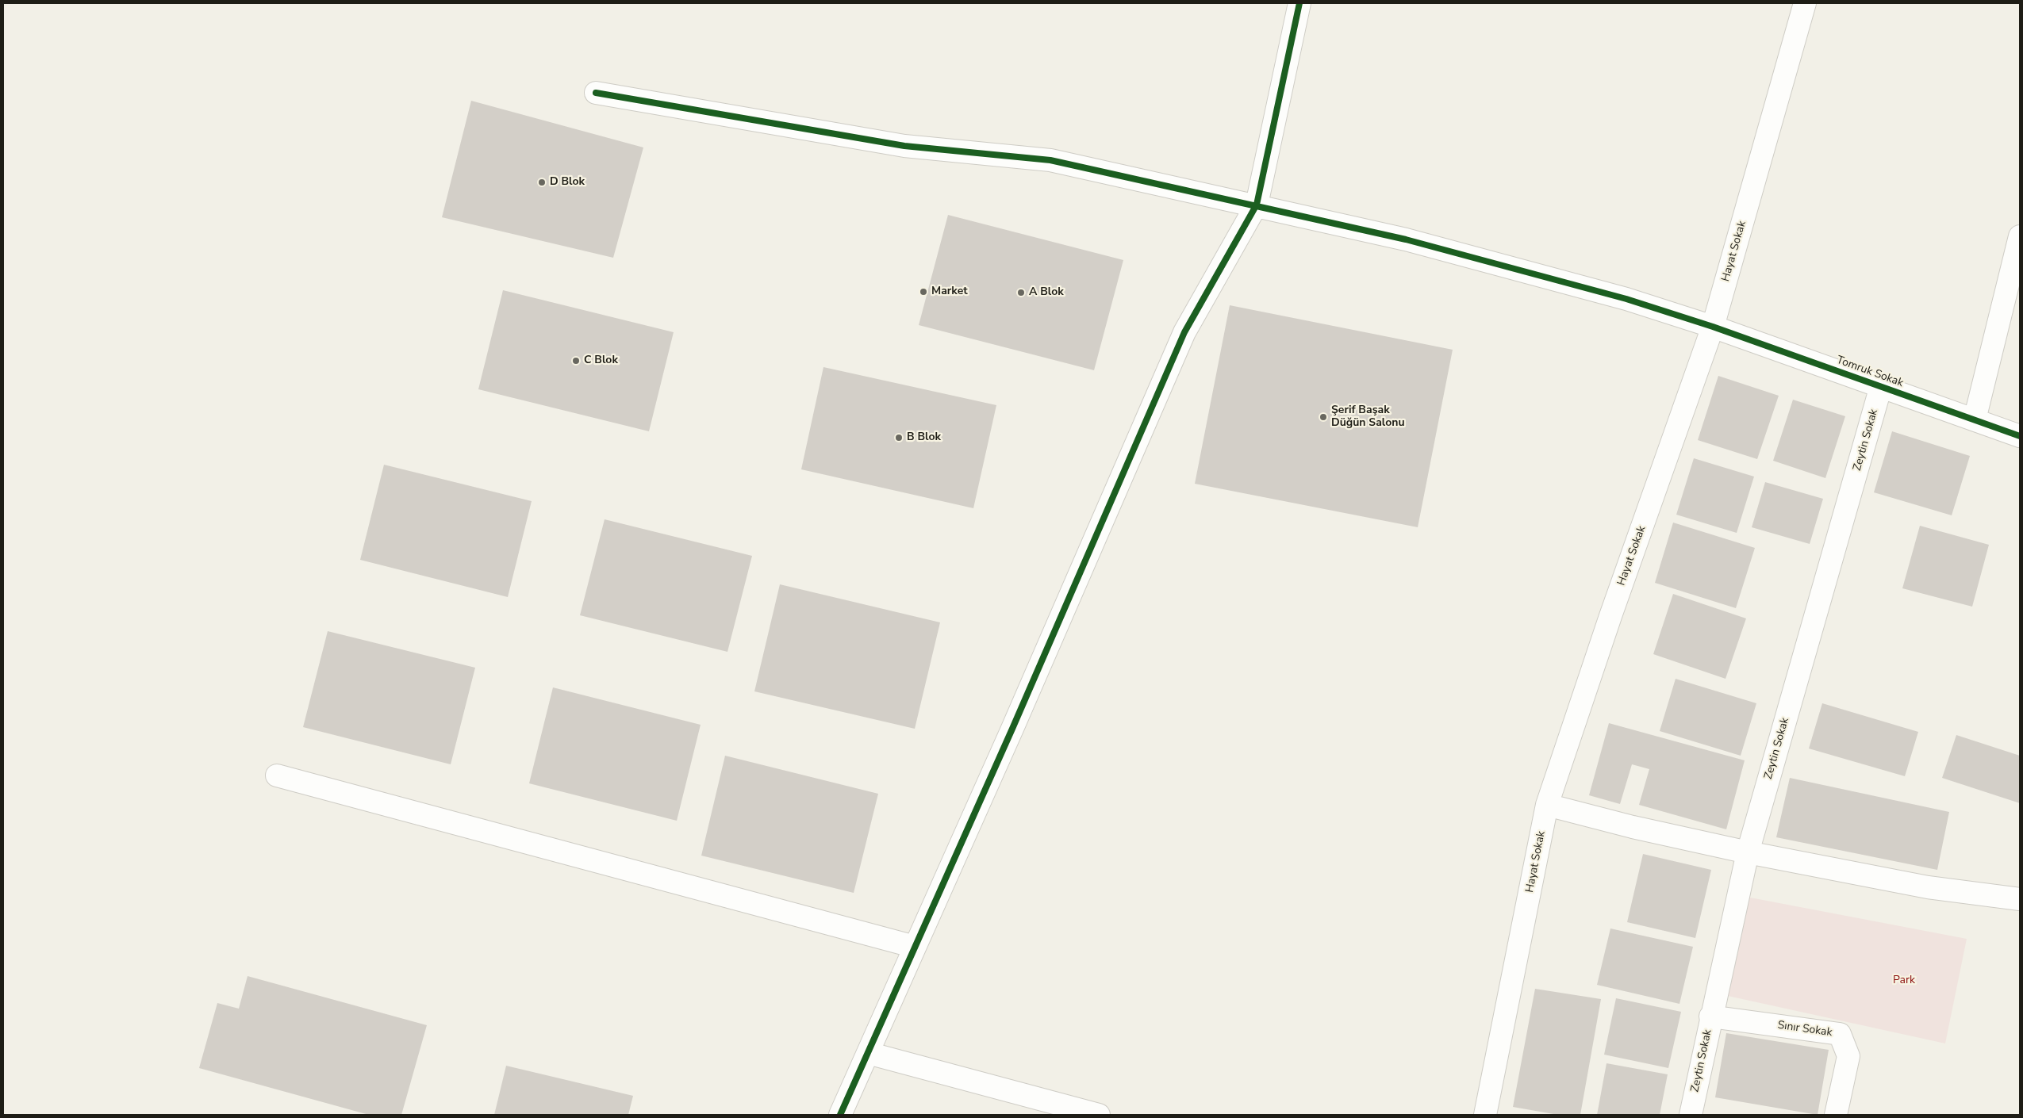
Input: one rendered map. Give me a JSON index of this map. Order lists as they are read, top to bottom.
{
  "streets": {
    "street": [
      "Hayat Sokak",
      "Tomruk Sokak",
      "Zeytin Sokak",
      "Sınır Sokak"
    ]
  },
  "crossings": [
    ["Hayat Sokak", "Tomruk Sokak"],
    ["Tomruk Sokak", "Zeytin Sokak"],
    ["Zeytin Sokak", "Sınır Sokak"]
  ],
  "parks": ["Park"],
  "places": [
    "D Blok",
    "Market",
    "A Blok",
    "C Blok",
    "Şerif Başak Düğün Salonu",
    "B Blok"
  ]
}
